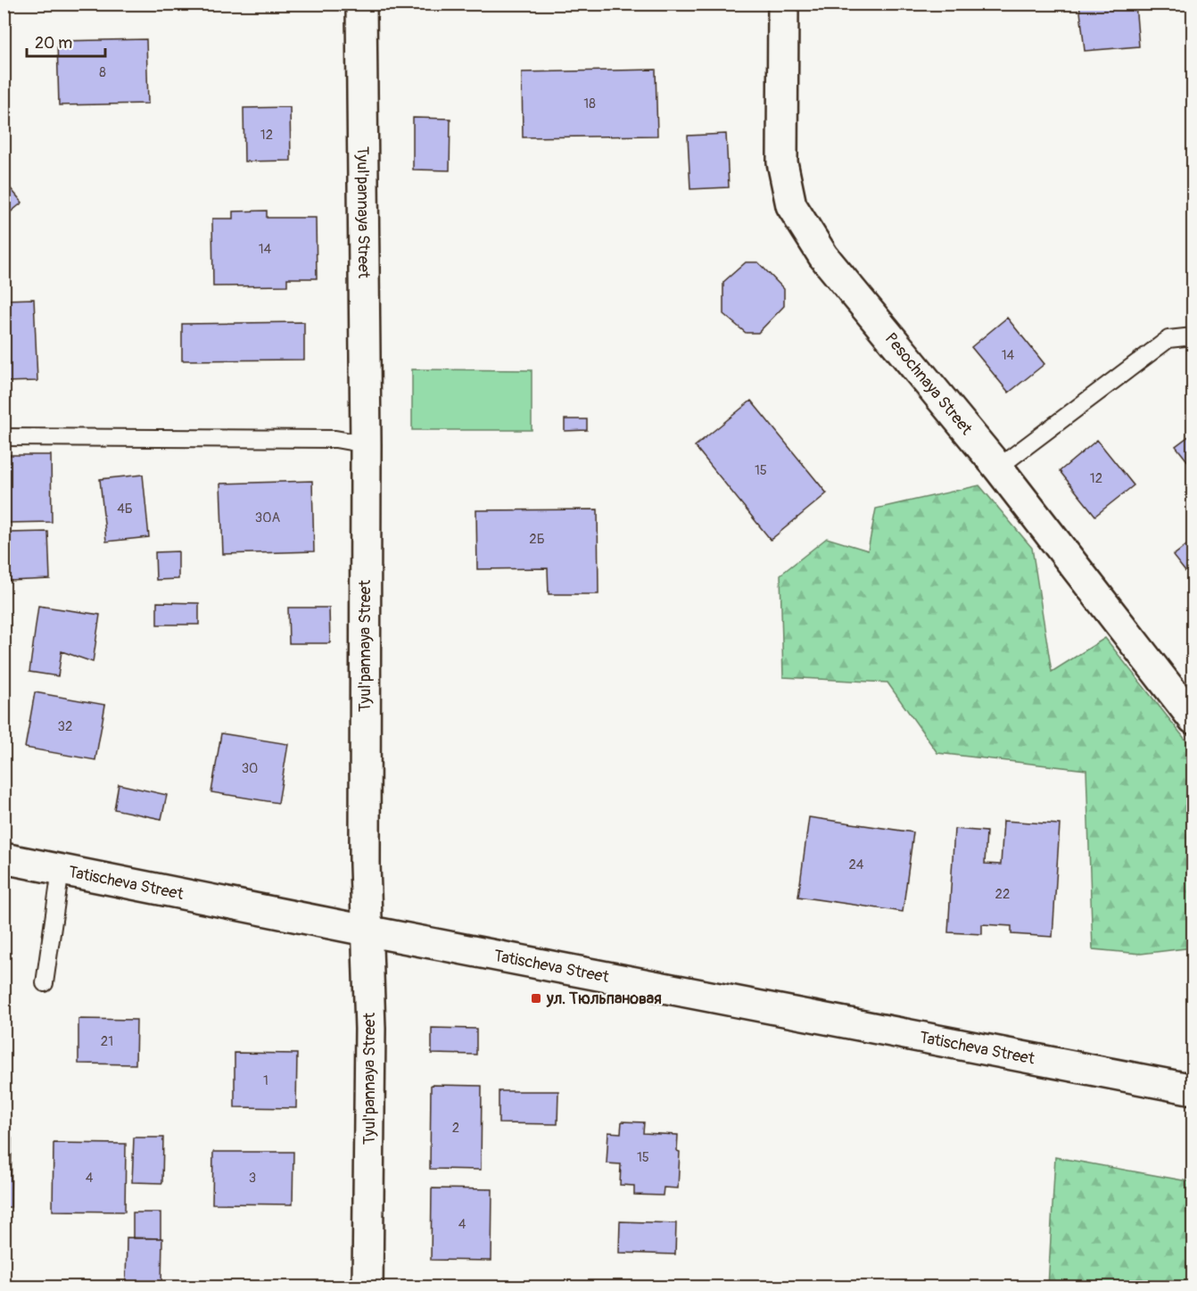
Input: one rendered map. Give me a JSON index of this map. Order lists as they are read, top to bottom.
{
  "streets": {
    "street": ["Tyul'pannaya Street", "Pesochnaya Street", "Tatischeva Street"]
  },
  "crossings": [
    ["Tyul'pannaya Street", "Tatischeva Street"]
  ],
  "places": {
    "transit": ["ул. Тюльпановая"]
  },
  "house_numbers": [
    "8",
    "18",
    "12",
    "14",
    "14",
    "15",
    "12",
    "4Б",
    "30А",
    "2Б",
    "32",
    "30",
    "24",
    "22",
    "21",
    "1",
    "2",
    "15",
    "4",
    "3",
    "4"
  ],
  "scale_bar": "20 m"
}
